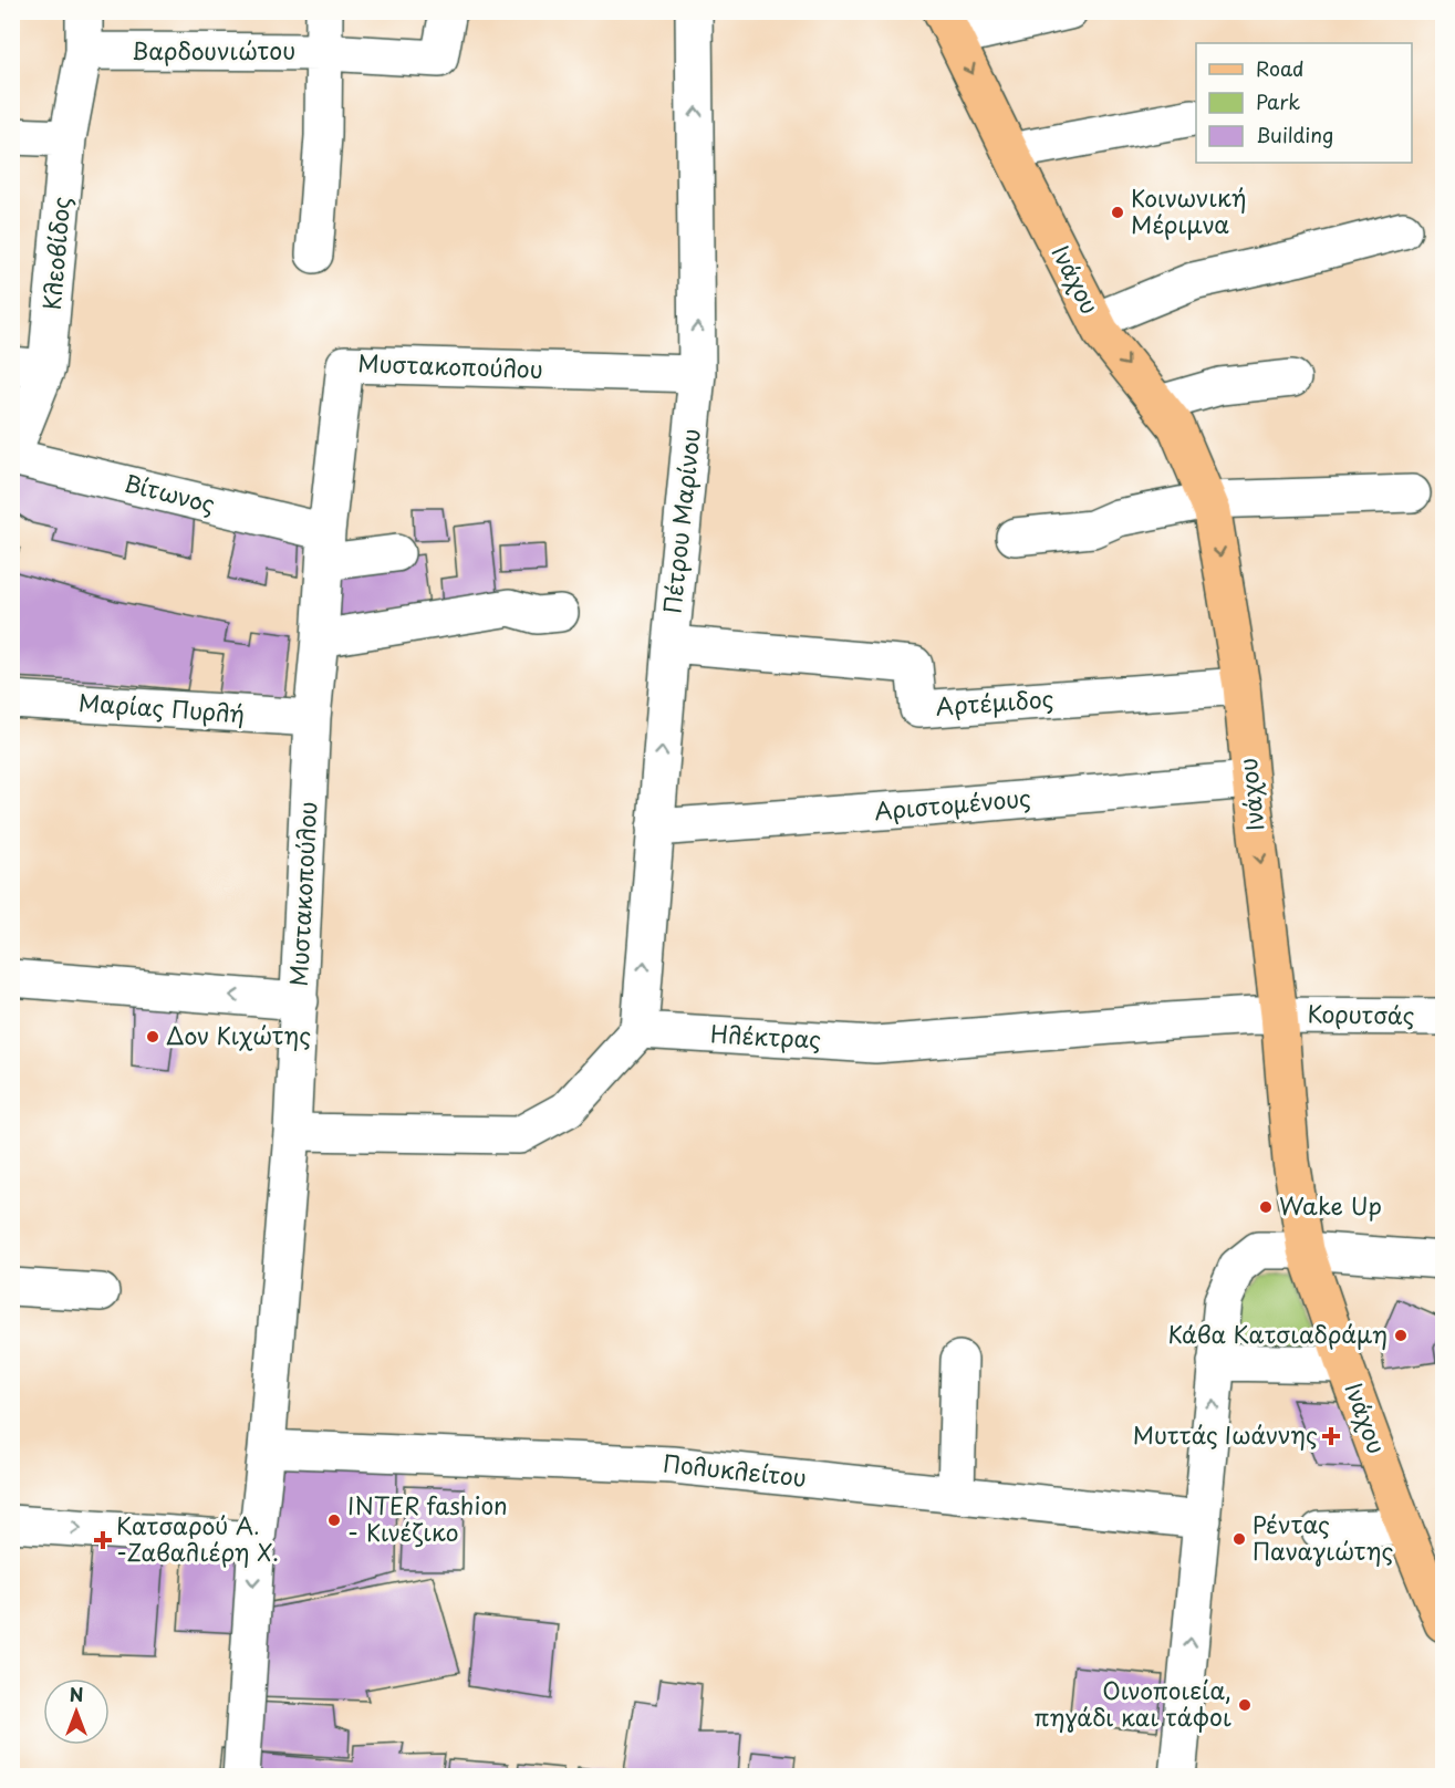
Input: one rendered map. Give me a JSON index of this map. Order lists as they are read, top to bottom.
{
  "streets": {
    "main road": ["Ινάχου"],
    "street": [
      "Βαρδουνιώτου",
      "Κλεοβίδος",
      "Μυστακοπούλου",
      "Βίτωνος",
      "Πέτρου Μαρίνου",
      "Αρτέμιδος",
      "Μαρίας Πυρλή",
      "Αριστομένους",
      "Κορυτσάς",
      "Ηλέκτρας",
      "Πολυκλείτου"
    ]
  },
  "crossings": [
    ["Κλεοβίδος", "Βίτωνος"],
    ["Ινάχου", "Αρτέμιδος"],
    ["Ινάχου", "Αριστομένους"],
    ["Ινάχου", "Κορυτσάς"],
    ["Ινάχου", "Ηλέκτρας"],
    ["Μυστακοπούλου", "Βίτωνος"],
    ["Μυστακοπούλου", "Πέτρου Μαρίνου"],
    ["Μυστακοπούλου", "Μαρίας Πυρλή"],
    ["Μυστακοπούλου", "Πολυκλείτου"],
    ["Πέτρου Μαρίνου", "Αρτέμιδος"],
    ["Πέτρου Μαρίνου", "Αριστομένους"],
    ["Πέτρου Μαρίνου", "Ηλέκτρας"],
    ["Κορυτσάς", "Ηλέκτρας"]
  ],
  "one_way": ["Ινάχου", "Πέτρου Μαρίνου"],
  "places": {
    "other": [
      "Κοινωνική Μέριμνα",
      "Δον Κιχώτης",
      "Wake Up",
      "Κάβα Κατσιαδράμη",
      "INTER fashion - Κινέζικο",
      "Ρέντας Παναγιώτης",
      "Οινοποιεία, πηγάδι και τάφοι"
    ],
    "health": ["Μυττάς Ιωάννης", "Κατσαρού Α. -Ζαβαλιέρη Χ."]
  },
  "legend": ["Road", "Park", "Building"],
  "north": "top"
}
